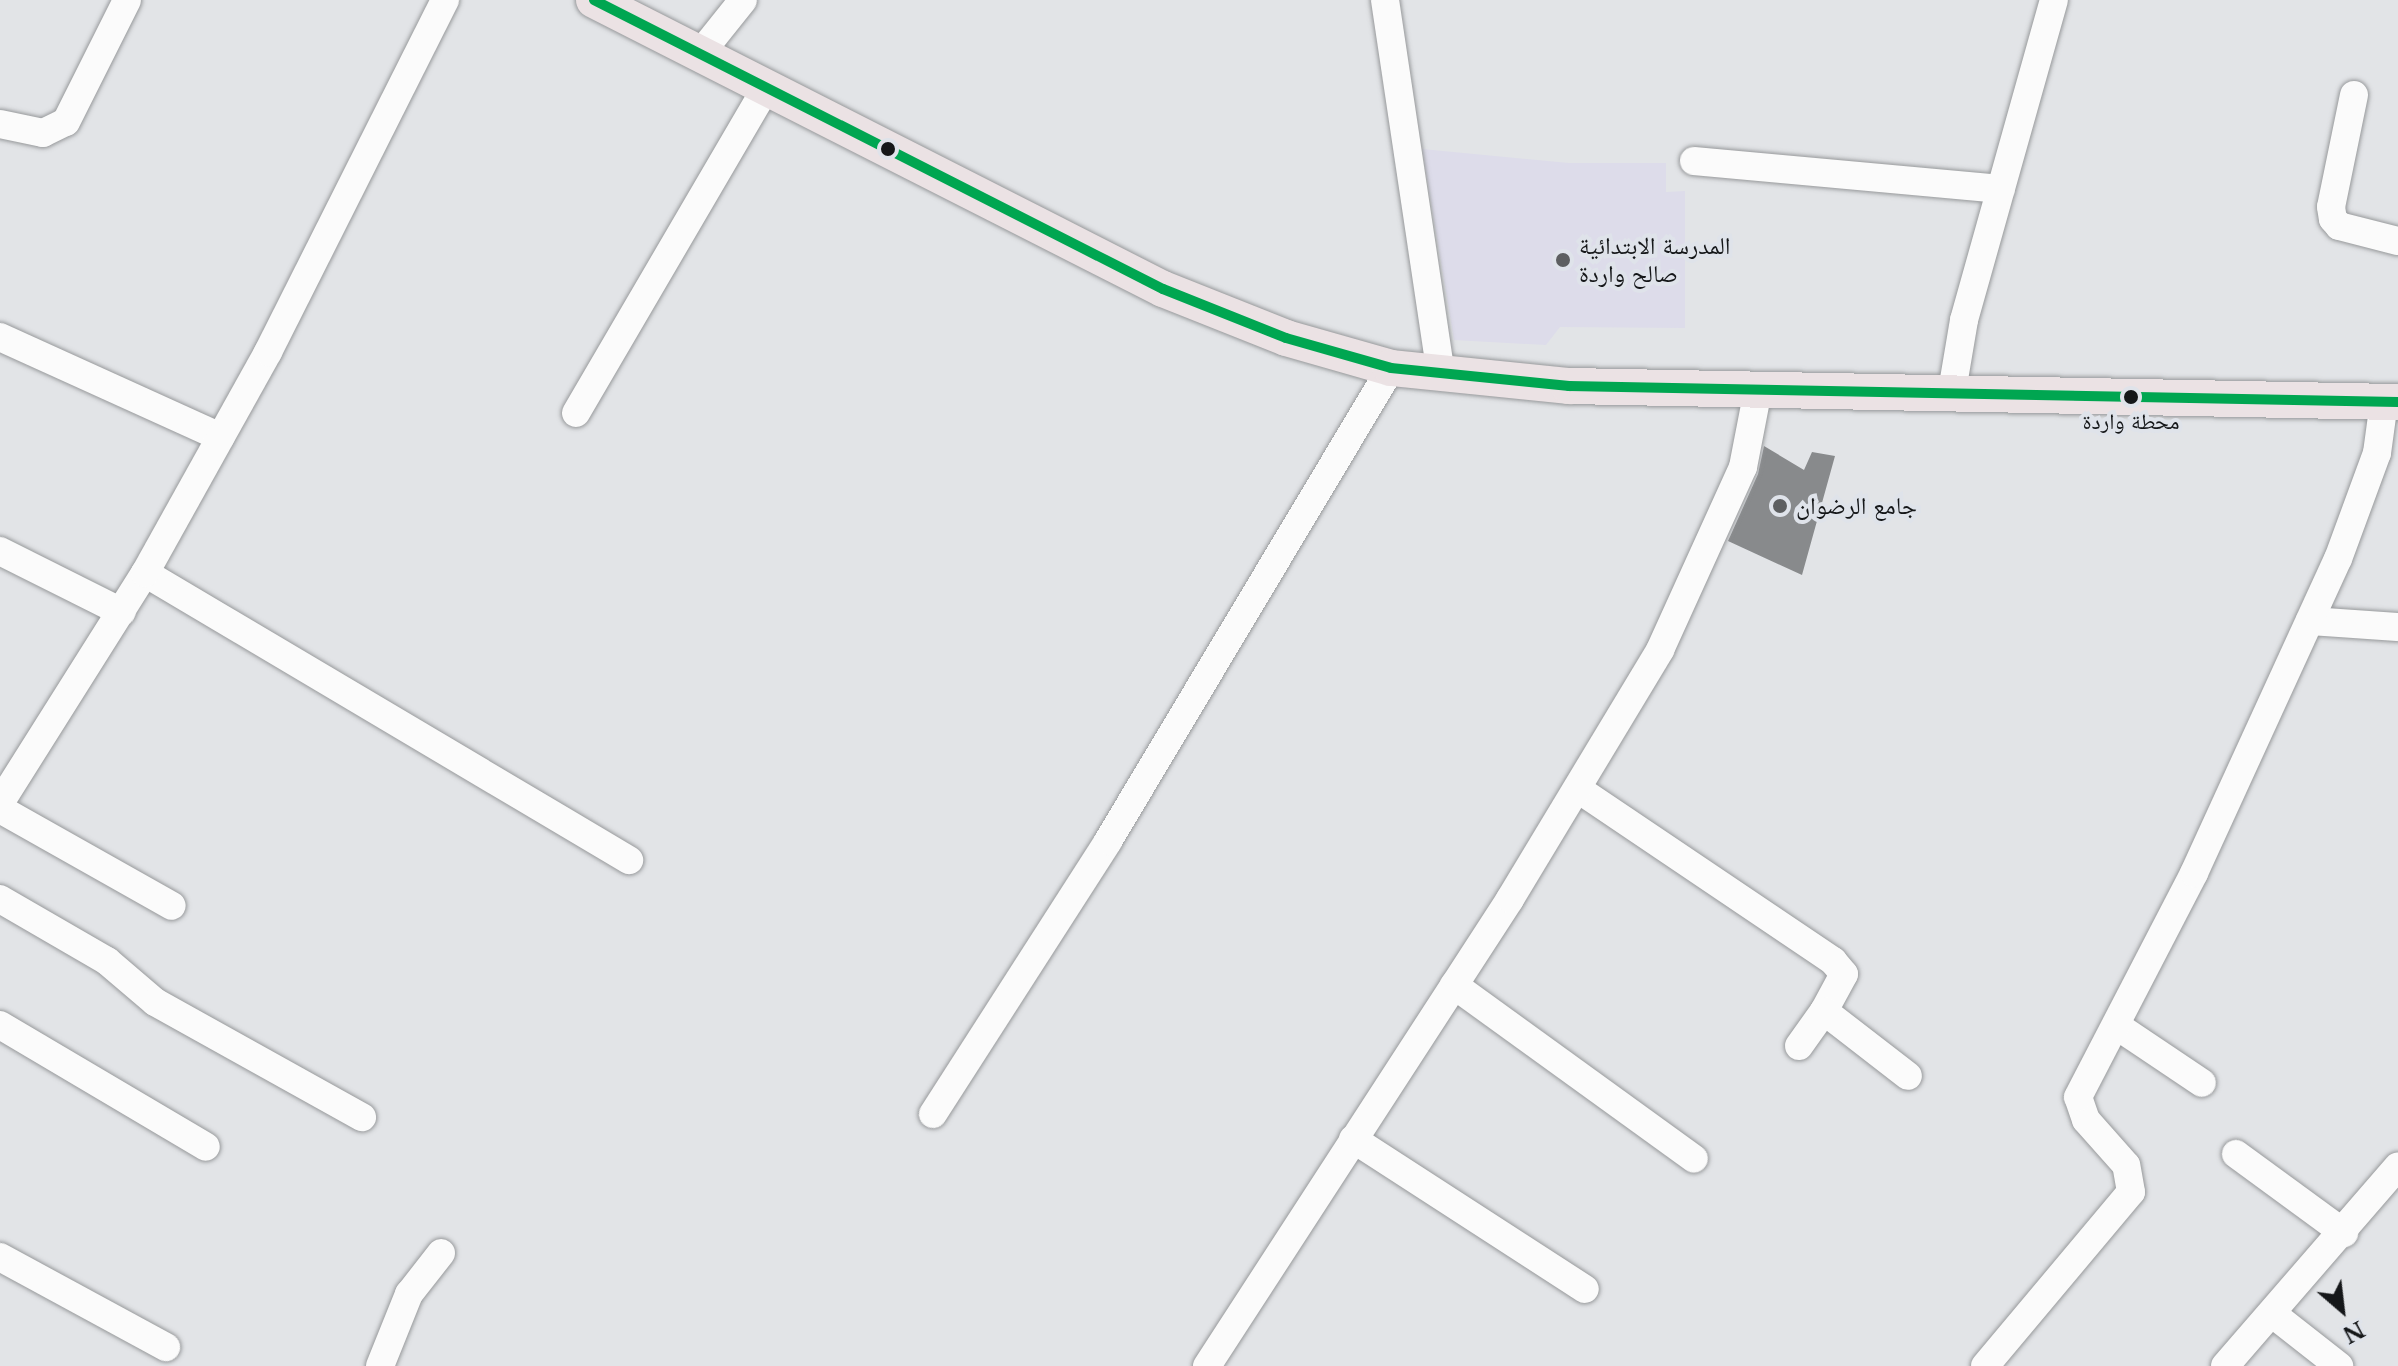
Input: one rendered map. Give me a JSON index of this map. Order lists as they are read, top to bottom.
{
  "places": ["المدرسة الابتدائية صالح واردة", "محطة واردة", "جامع الرضوان"],
  "north": "bottom right"
}
